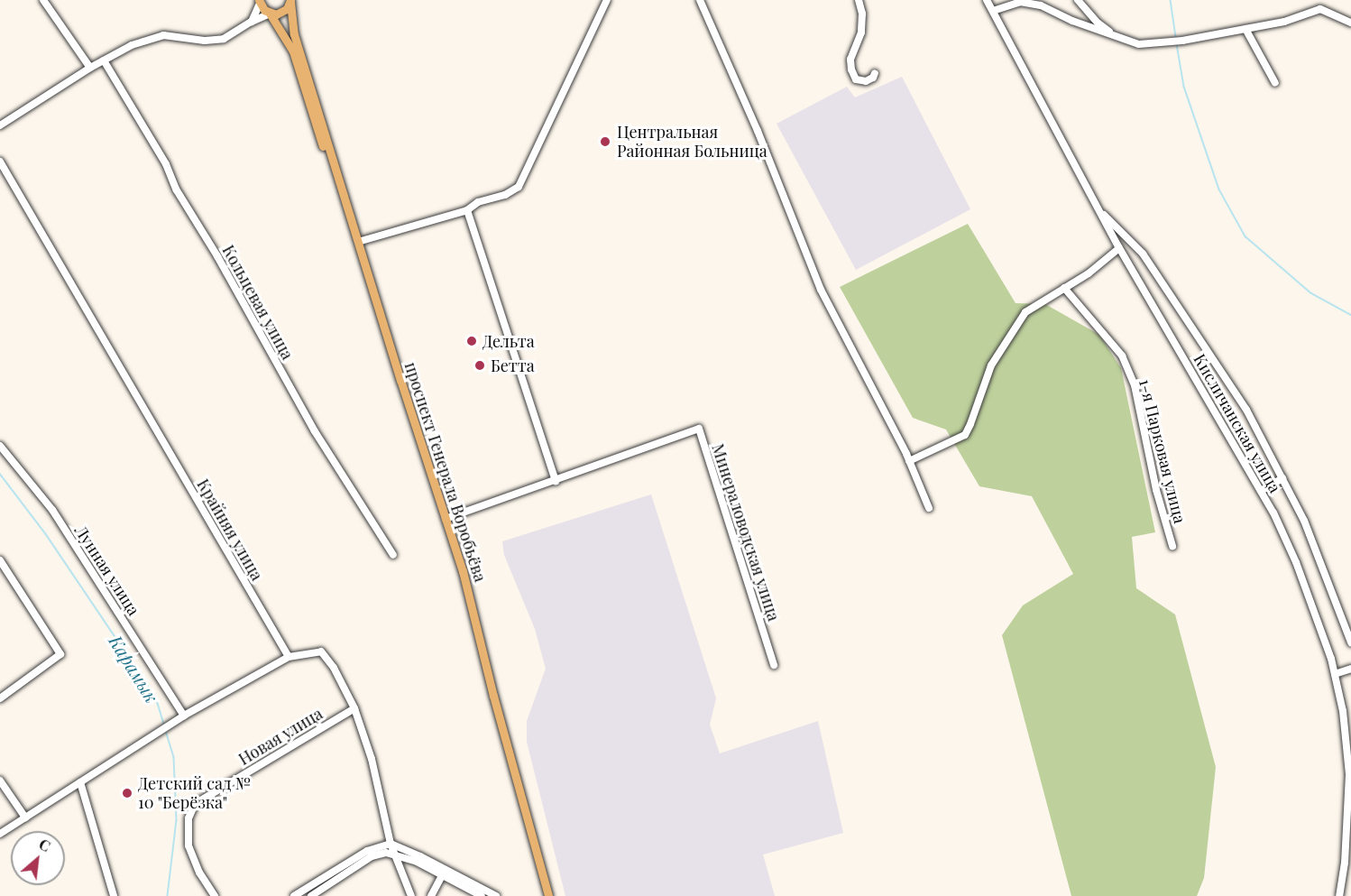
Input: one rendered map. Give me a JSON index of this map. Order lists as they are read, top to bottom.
{
  "streets": {
    "main road": ["проспект Генерала Воробьёва"],
    "street": [
      "Кольцевая улица",
      "Кисличанская улица",
      "1-я Парковая улица",
      "Крайняя улица",
      "Минераловодская улица",
      "Лунная улица",
      "Новая улица"
    ]
  },
  "crossings": [
    ["проспект Генерала Воробьёва", "Минераловодская улица"]
  ],
  "water": ["Карамык"],
  "places": [
    "Центральная Районная Больница",
    "Дельта",
    "Бетта",
    "Детский сад № 10 \"Берёзка\""
  ],
  "north": "top right"
}
